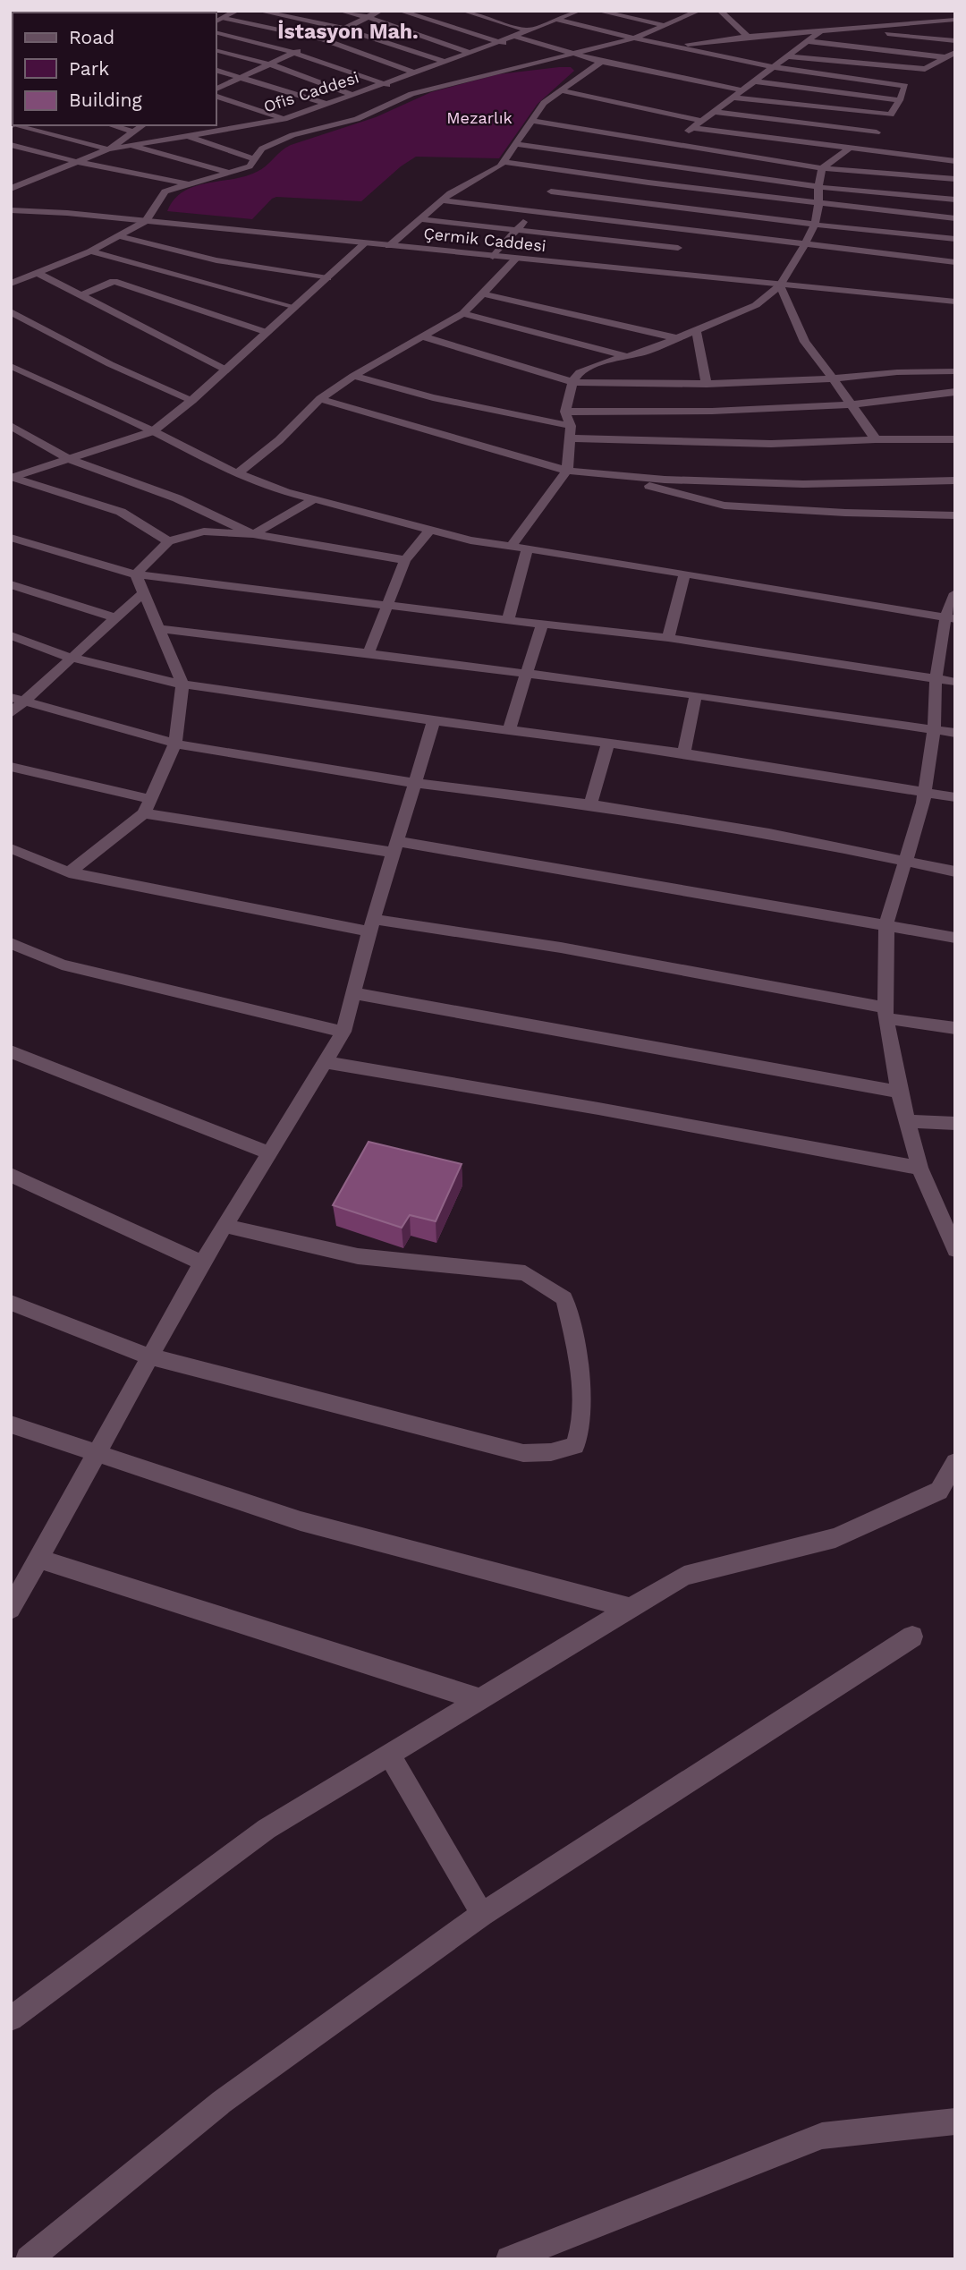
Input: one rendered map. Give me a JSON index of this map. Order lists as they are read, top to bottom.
{
  "streets": {
    "street": ["Ofis Caddesi", "Çermik Caddesi"]
  },
  "districts": ["İstasyon Mah."],
  "parks": ["Mezarlık"],
  "legend": ["Road", "Park", "Building"]
}
